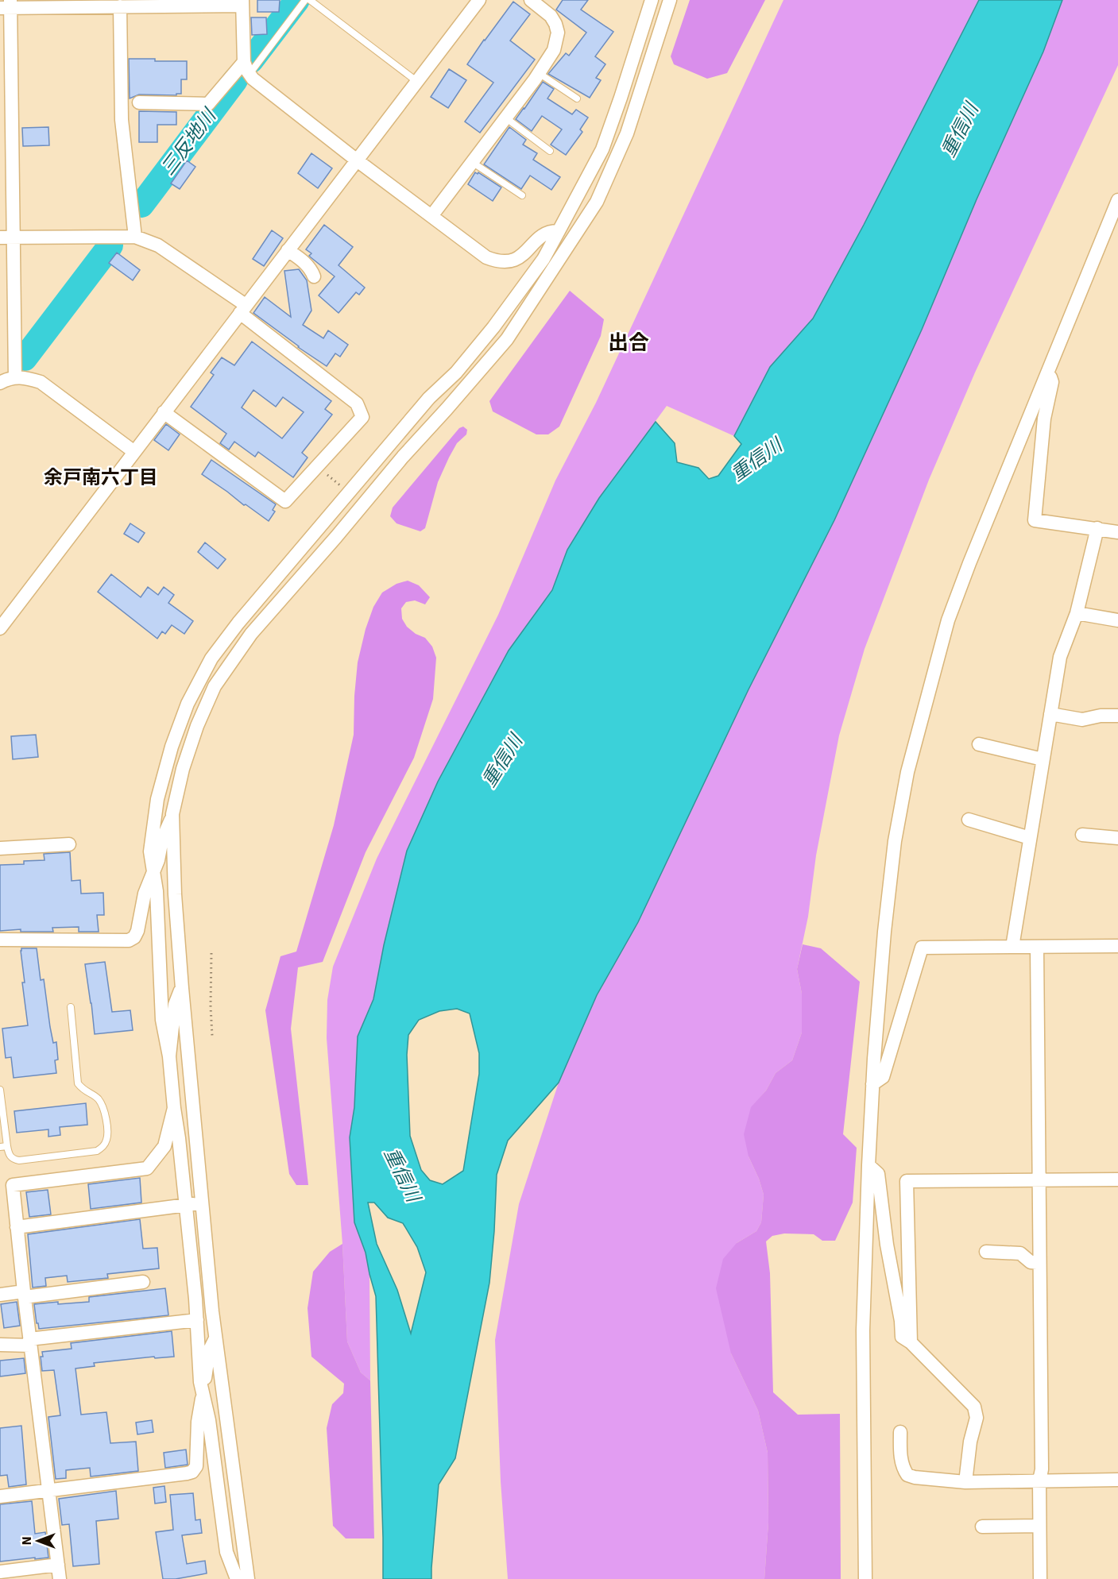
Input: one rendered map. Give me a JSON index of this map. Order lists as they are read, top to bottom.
{
  "districts": ["出合", "余戸南六丁目"],
  "water": ["重信川", "三反地川"],
  "north": "left"
}
